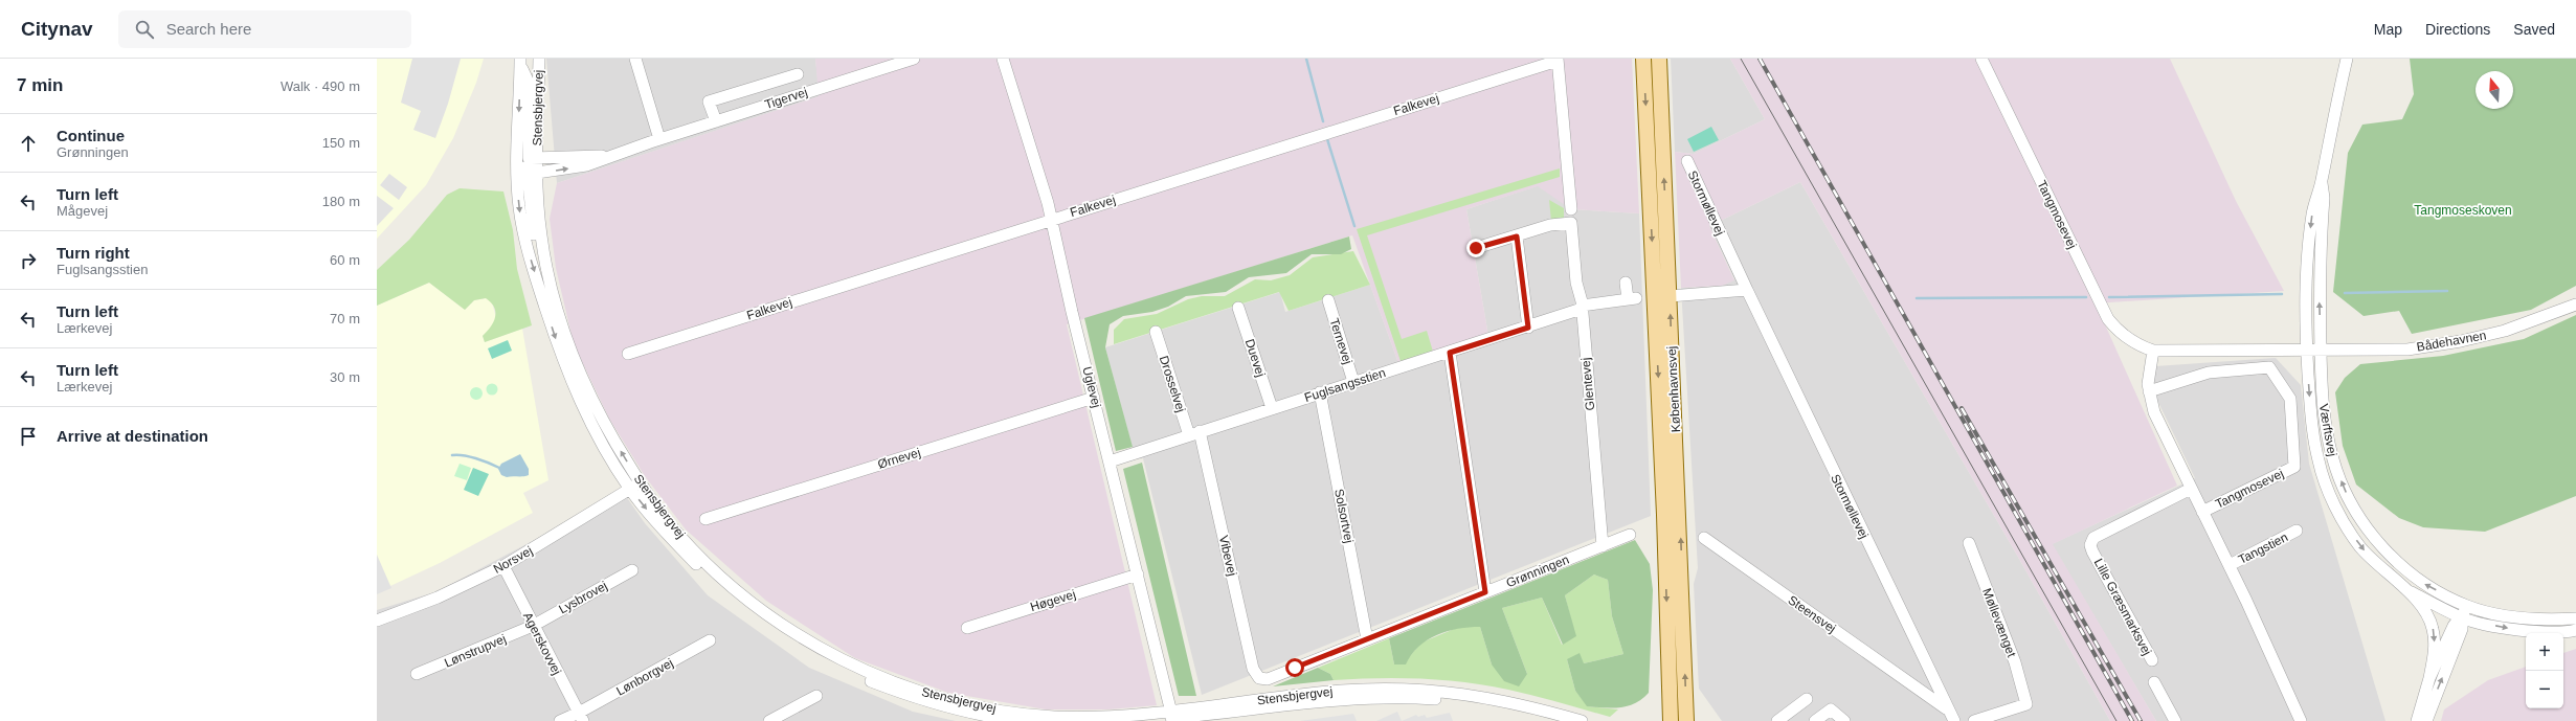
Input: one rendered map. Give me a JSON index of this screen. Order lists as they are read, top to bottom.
{
  "streets": {
    "main road": ["Københavnsvej"],
    "street": [
      "Tigervej",
      "Falkevej",
      "Stensbjergvej",
      "Stormøllevej",
      "Tangmosevej",
      "Ternevej",
      "Bådehavnen",
      "Duevej",
      "Drosselvej",
      "Glentevej",
      "Fuglsangsstien",
      "Uglevej",
      "Værftsvej",
      "Ørnevej",
      "Solsortvej",
      "Tangstien",
      "Vibevej",
      "Norsvej",
      "Grønningen",
      "Lysbrovej",
      "Høgevej",
      "Lille Græsmarksvej",
      "Steensvej",
      "Møllevænget",
      "Agerskovvej",
      "Lønstrupvej",
      "Lønborgvej"
    ]
  },
  "crossings": [
    ["Tigervej", "Stensbjergvej"],
    ["Falkevej", "Uglevej"],
    ["Stensbjergvej", "Uglevej"],
    ["Stensbjergvej", "Norsvej"],
    ["Stormøllevej", "Steensvej"],
    ["Tangmosevej", "Bådehavnen"],
    ["Tangmosevej", "Værftsvej"],
    ["Tangmosevej", "Tangstien"],
    ["Tangmosevej", "Lille Græsmarksvej"],
    ["Ternevej", "Fuglsangsstien"],
    ["Bådehavnen", "Værftsvej"],
    ["Duevej", "Fuglsangsstien"],
    ["Drosselvej", "Fuglsangsstien"],
    ["Drosselvej", "Vibevej"],
    ["Glentevej", "Fuglsangsstien"],
    ["Glentevej", "Grønningen"],
    ["Fuglsangsstien", "Uglevej"],
    ["Fuglsangsstien", "Solsortvej"],
    ["Fuglsangsstien", "Vibevej"],
    ["Uglevej", "Ørnevej"],
    ["Uglevej", "Høgevej"],
    ["Solsortvej", "Grønningen"],
    ["Vibevej", "Grønningen"],
    ["Norsvej", "Agerskovvej"],
    ["Lysbrovej", "Agerskovvej"],
    ["Lysbrovej", "Lønstrupvej"],
    ["Agerskovvej", "Lønstrupvej"],
    ["Agerskovvej", "Lønborgvej"]
  ],
  "parks": ["Tangmoseskoven"],
  "north": "top",
  "page": {
    "header": "Citynav",
    "search": "Search here",
    "nav": ["Map", "Directions", "Saved"],
    "heading": ["7 min", "Walk · 490 m"],
    "list": [
      ["Continue", "Grønningen", "150 m"],
      ["Turn left", "Mågevej", "180 m"],
      ["Turn right", "Fuglsangsstien", "60 m"],
      ["Turn left", "Lærkevej", "70 m"],
      ["Turn left", "Lærkevej", "30 m"],
      "Arrive at destination"
    ],
    "map_buttons": ["+", "−"]
  }
}
